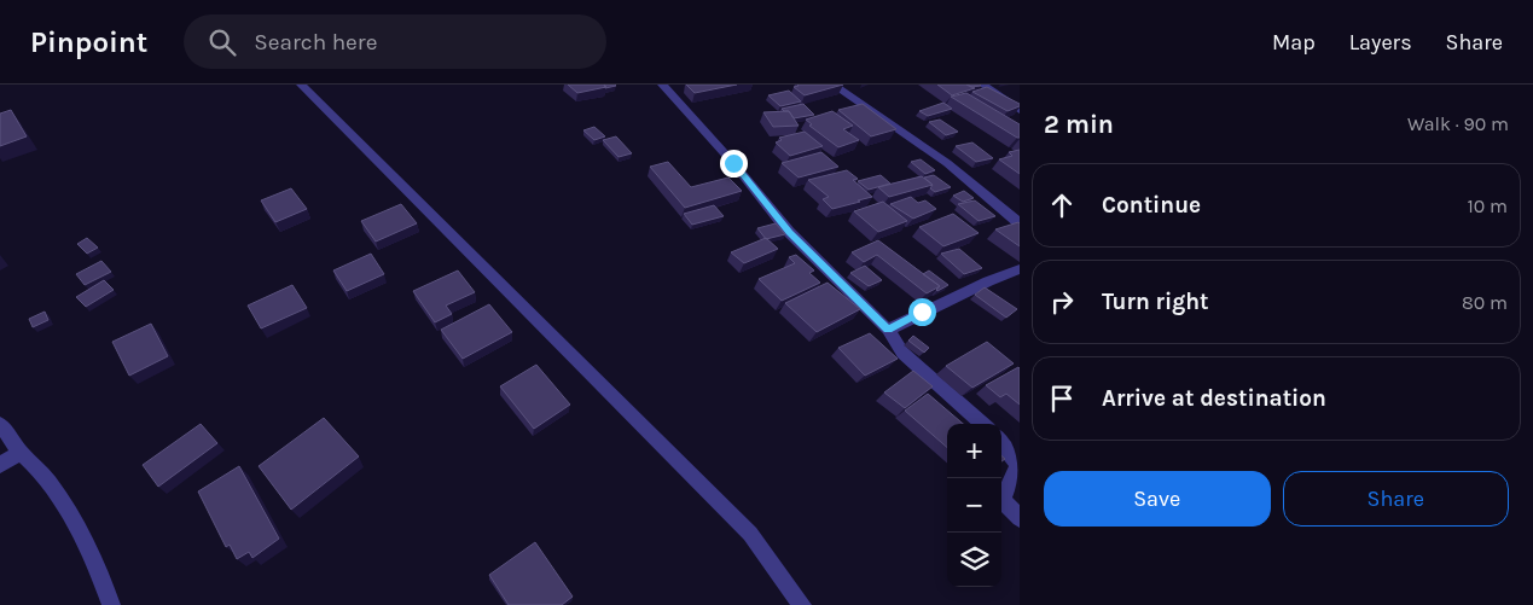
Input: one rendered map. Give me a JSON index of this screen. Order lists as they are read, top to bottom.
{
  "page": {
    "header": "Pinpoint",
    "search": "Search here",
    "nav": ["Map", "Layers", "Share"],
    "heading": ["2 min", "Walk · 90 m"],
    "list": [
      ["Continue", "10 m"],
      ["Turn right", "80 m"],
      "Arrive at destination"
    ],
    "map_buttons": ["+", "−"],
    "buttons": ["Save", "Share"]
  }
}
